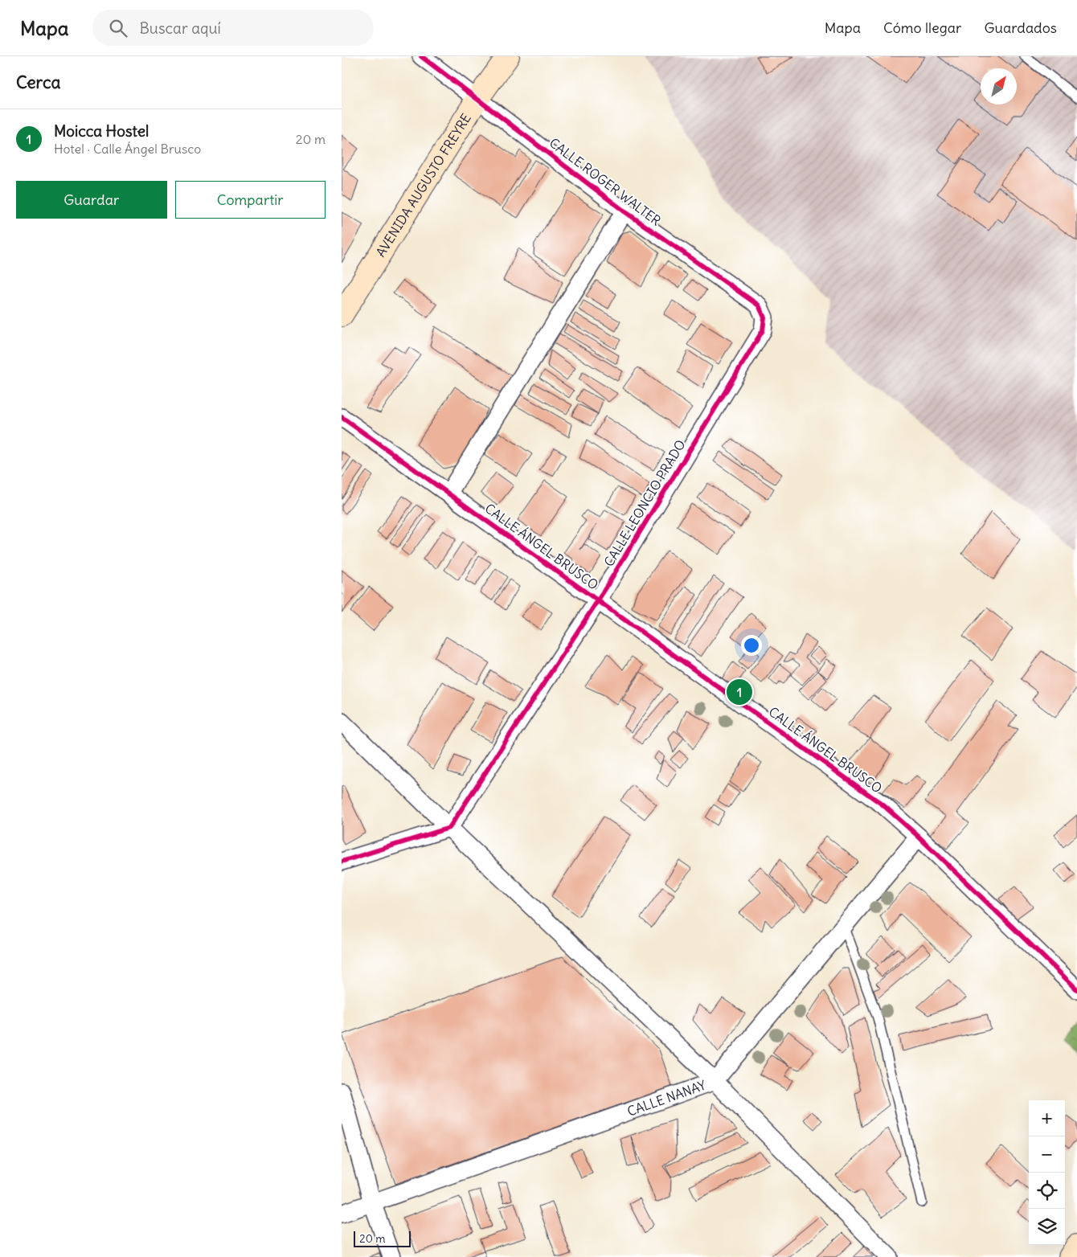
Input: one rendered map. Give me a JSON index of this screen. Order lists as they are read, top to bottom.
{
  "streets": {
    "main road": ["AVENIDA AUGUSTO FREYRE"],
    "street": [
      "CALLE ROGER WALTER",
      "CALLE LEONCIO PRADO",
      "CALLE ÁNGEL BRUSCO",
      "CALLE NANAY"
    ]
  },
  "crossings": [
    ["CALLE ROGER WALTER", "AVENIDA AUGUSTO FREYRE"],
    ["CALLE ROGER WALTER", "CALLE LEONCIO PRADO"],
    ["CALLE LEONCIO PRADO", "CALLE ÁNGEL BRUSCO"],
    ["CALLE ÁNGEL BRUSCO", "CALLE NANAY"]
  ],
  "scale_bar": "20 m",
  "north": "top right",
  "page": {
    "header": "Mapa",
    "search": "Buscar aquí",
    "nav": ["Mapa", "Cómo llegar", "Guardados"],
    "heading": "Cerca",
    "list": [
      {
        "mark": "1",
        "name": "Moicca Hostel",
        "note": "Hotel · Calle Ángel Brusco",
        "value": "20 m"
      }
    ],
    "buttons": ["Guardar", "Compartir"],
    "pins": "1",
    "map_buttons": ["+", "−"],
    "scale": "20 m"
  }
}
